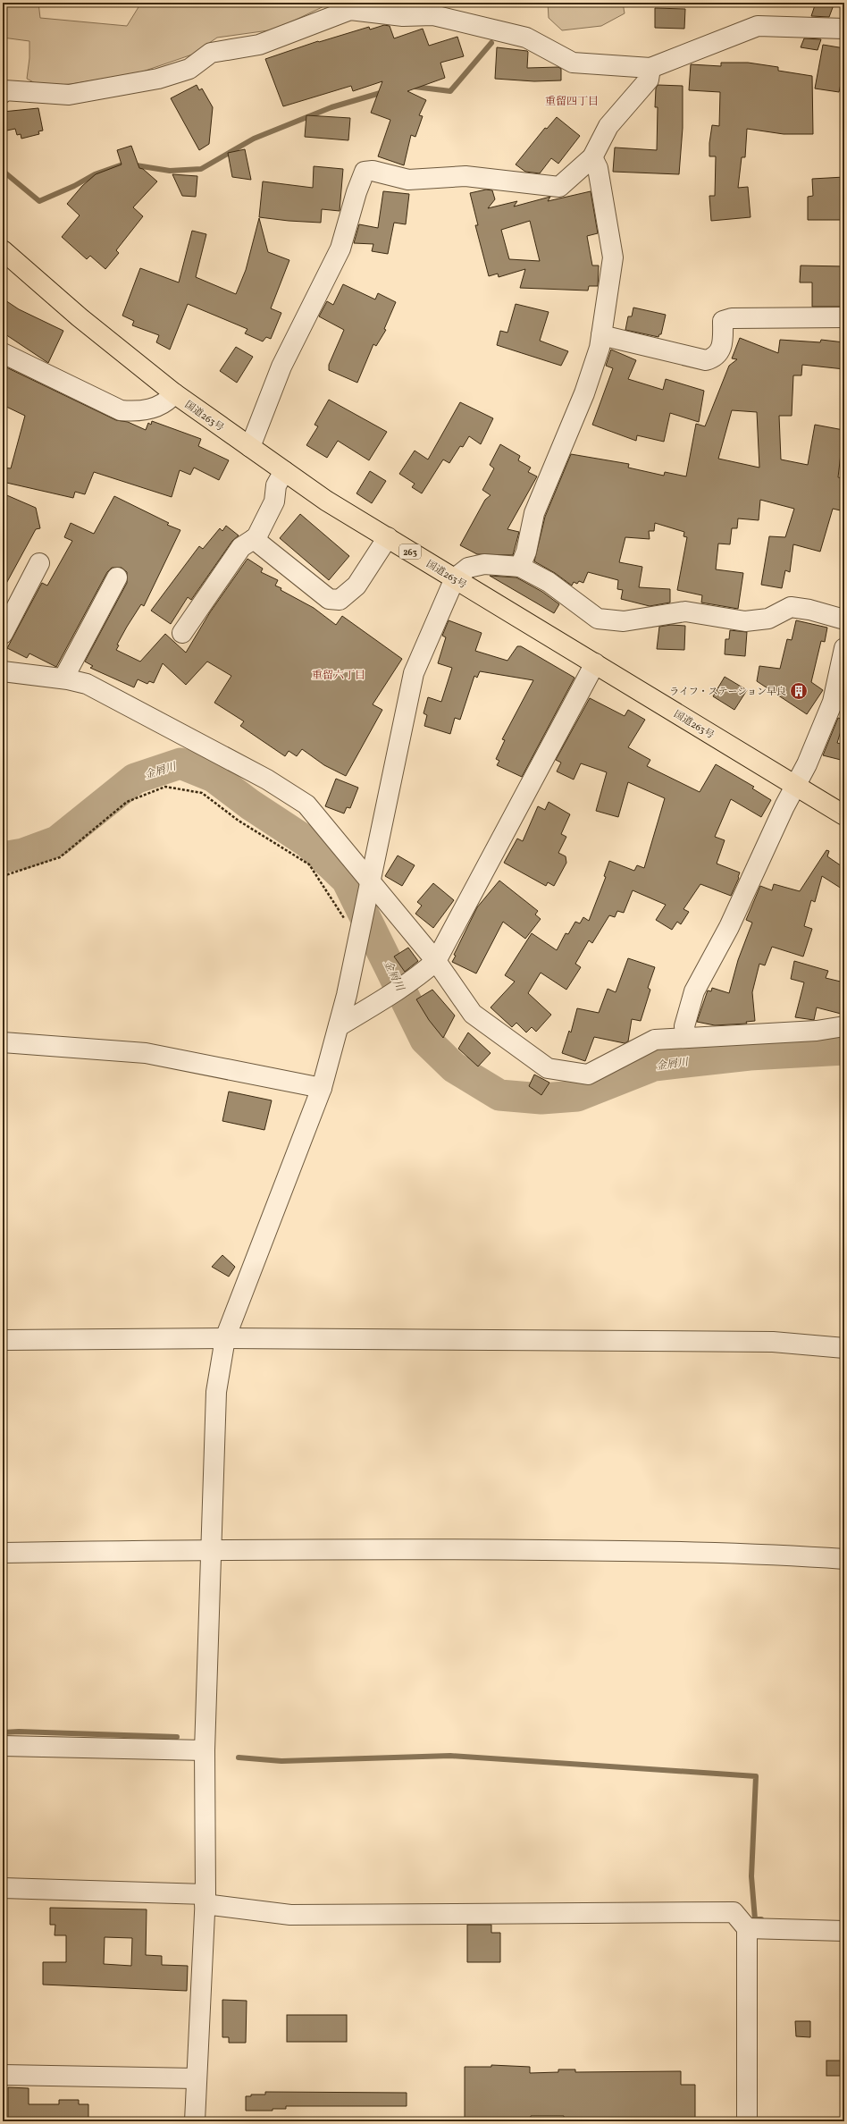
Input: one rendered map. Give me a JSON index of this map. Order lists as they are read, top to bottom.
{
  "streets": {
    "highway": ["国道263号", "263"]
  },
  "districts": ["重留四丁目", "重留六丁目"],
  "water": ["金屑川"],
  "places": {
    "building": ["ライフ・ステーション早良"]
  }
}
